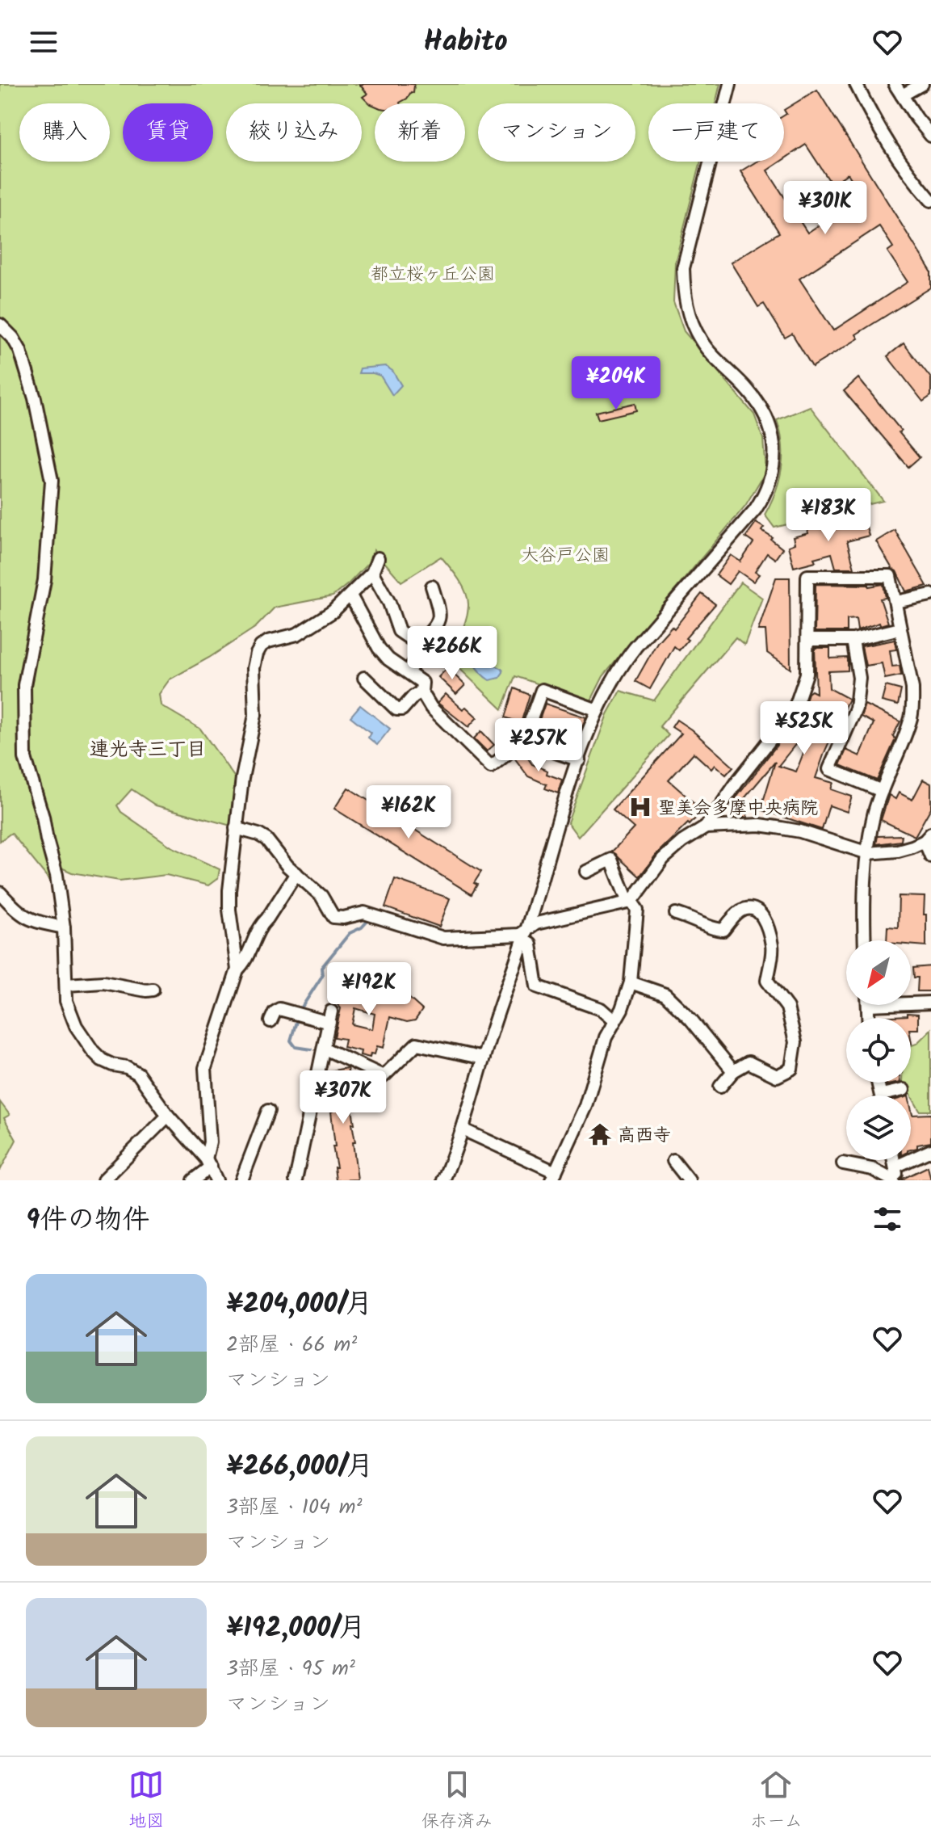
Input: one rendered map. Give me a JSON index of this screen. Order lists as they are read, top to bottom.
{
  "districts": ["連光寺三丁目"],
  "parks": ["都立桜ヶ丘公園", "大谷戸公園"],
  "places": {
    "hospital": ["聖美会多摩中央病院"],
    "temple": ["高西寺"]
  },
  "north": "bottom left",
  "page": {
    "header": "Habito",
    "chip": [
      "購入",
      "賃貸",
      "絞り込み",
      "新着",
      "マンション",
      "一戸建て"
    ],
    "price": [
      "¥301K",
      "¥204K",
      "¥183K",
      "¥266K",
      "¥525K",
      "¥257K",
      "¥162K",
      "¥192K",
      "¥307K"
    ],
    "heading": "9件の物件",
    "list": [
      {
        "name": "¥204,000/月",
        "note": "2部屋 · 66 m² · マンション"
      },
      {
        "name": "¥266,000/月",
        "note": "3部屋 · 104 m² · マンション"
      },
      {
        "name": "¥192,000/月",
        "note": "3部屋 · 95 m² · マンション"
      }
    ],
    "tabs": ["地図", "保存済み", "ホーム"]
  }
}
